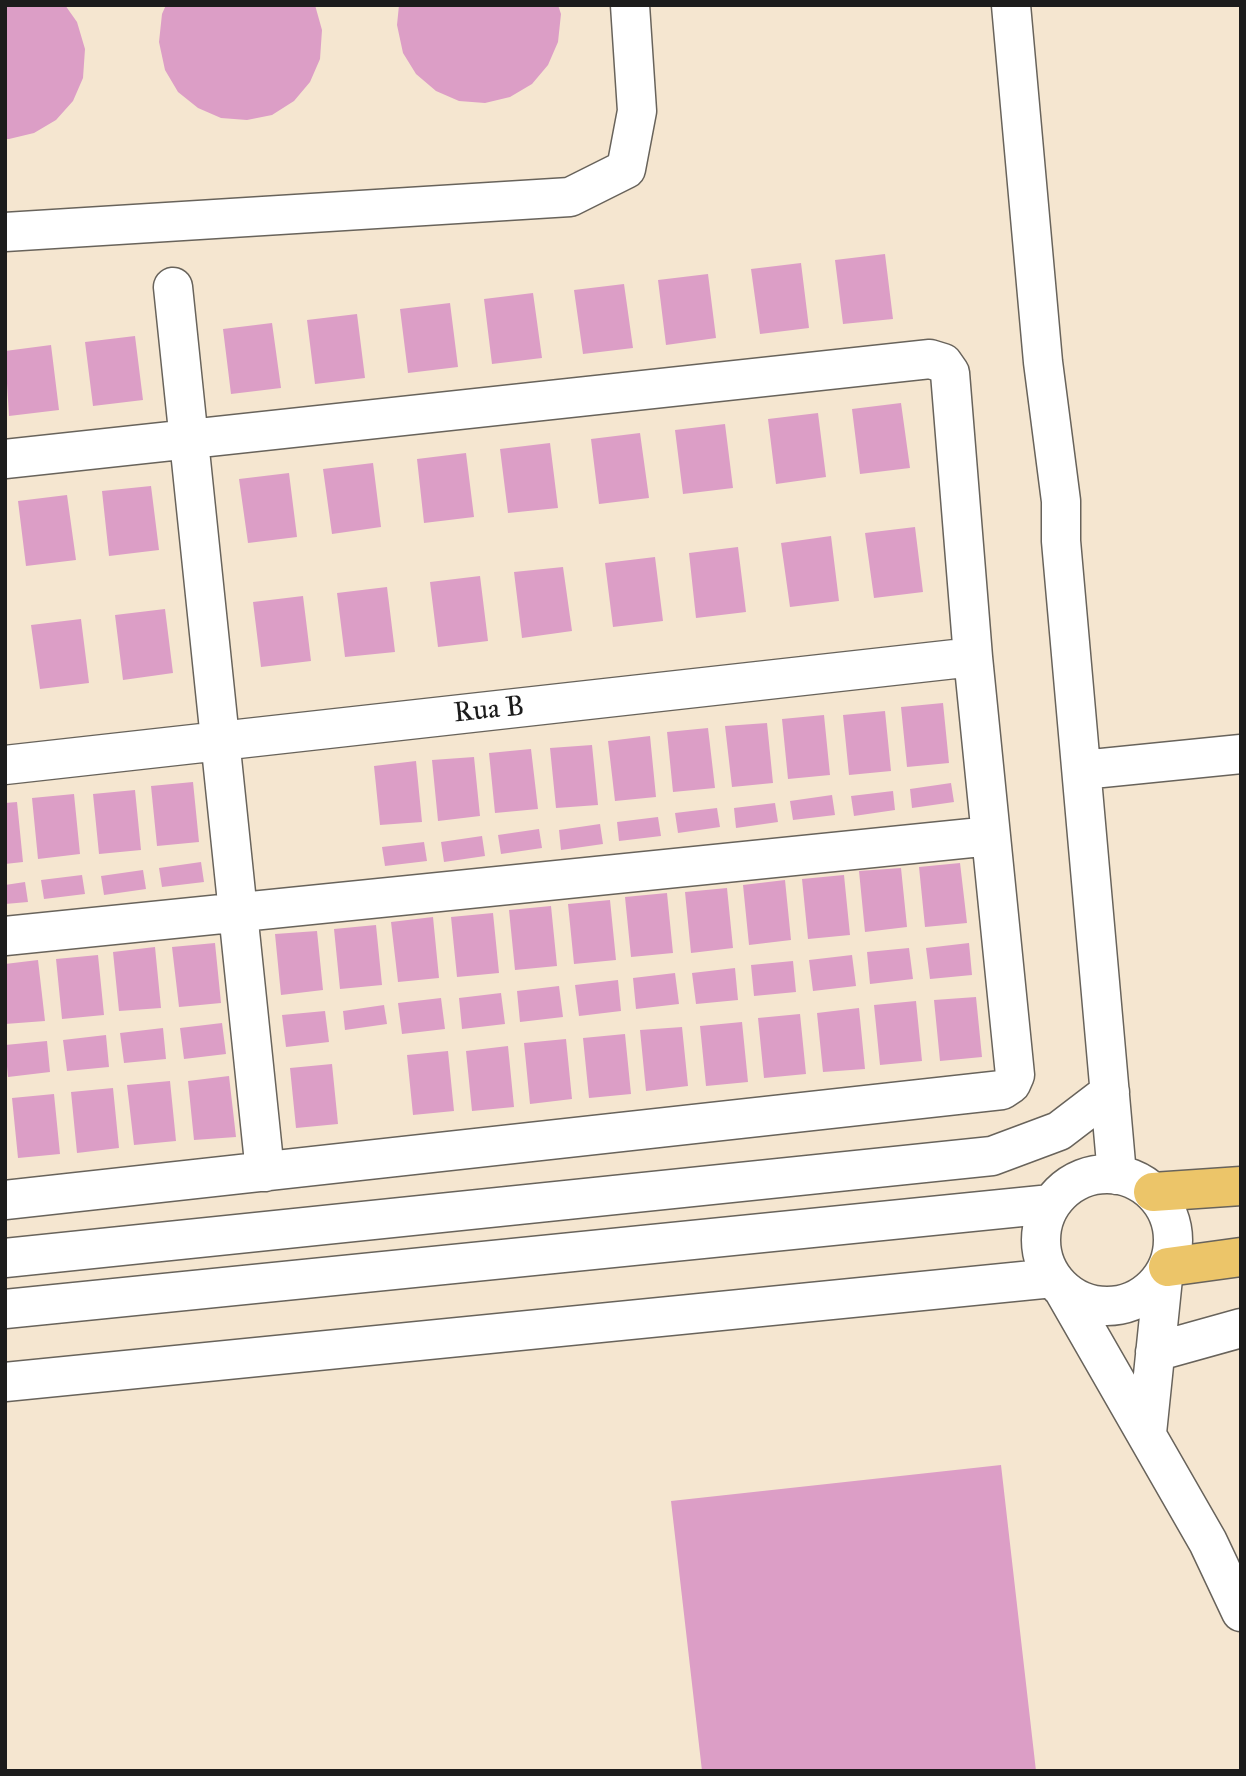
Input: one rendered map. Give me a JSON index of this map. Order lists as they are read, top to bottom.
{
  "streets": {
    "street": ["Rua B"]
  }
}
